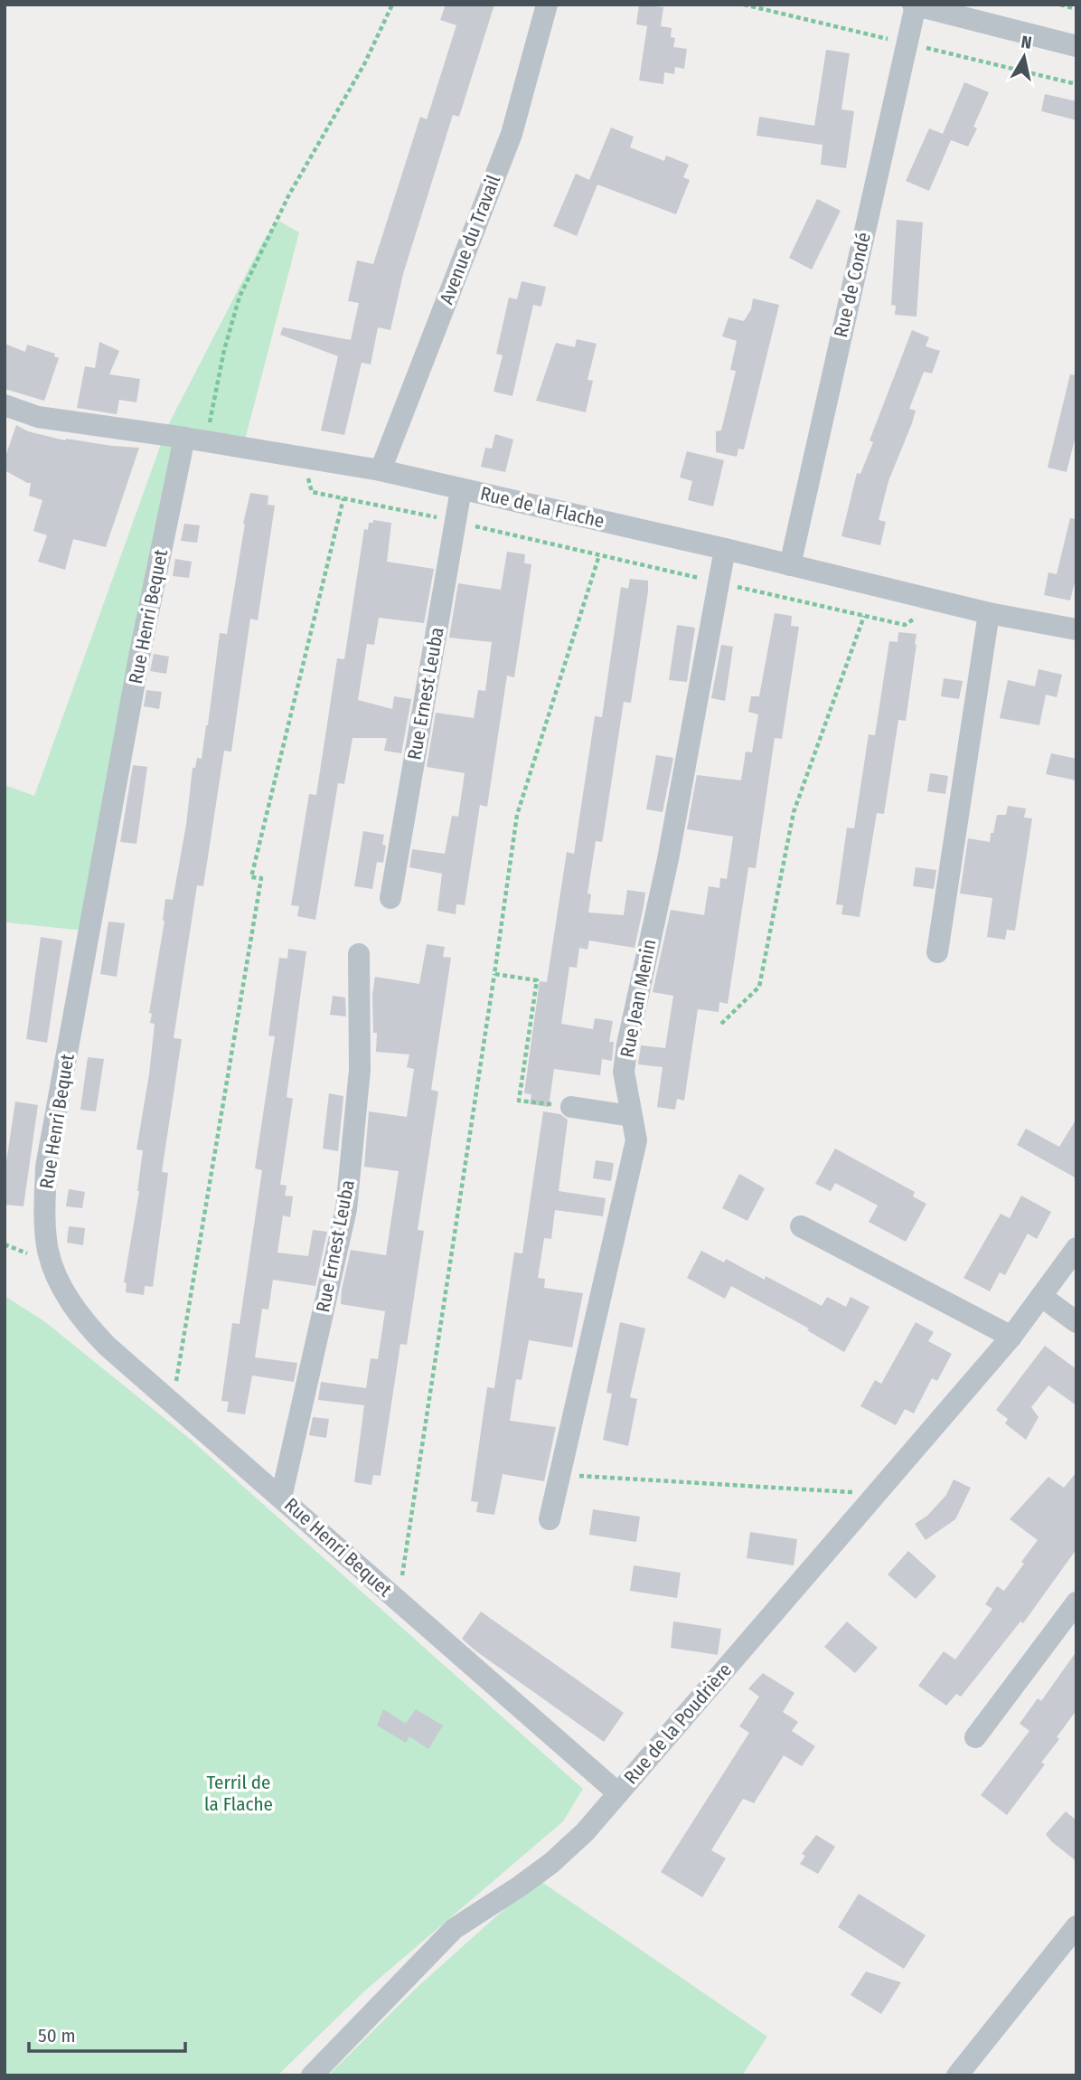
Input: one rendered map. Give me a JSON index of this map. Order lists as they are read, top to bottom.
{
  "streets": {
    "street": [
      "Avenue du Travail",
      "Rue de Condé",
      "Rue de la Flache",
      "Rue Henri Bequet",
      "Rue Ernest Leuba",
      "Rue Jean Menin",
      "Rue de la Poudrière"
    ]
  },
  "crossings": [
    ["Avenue du Travail", "Rue de la Flache"],
    ["Rue de Condé", "Rue de la Flache"],
    ["Rue de la Flache", "Rue Henri Bequet"],
    ["Rue de la Flache", "Rue Ernest Leuba"],
    ["Rue de la Flache", "Rue Jean Menin"],
    ["Rue Henri Bequet", "Rue Ernest Leuba"],
    ["Rue Henri Bequet", "Rue de la Poudrière"]
  ],
  "parks": ["Terril de la Flache"],
  "scale_bar": "50 m",
  "north": "top"
}
